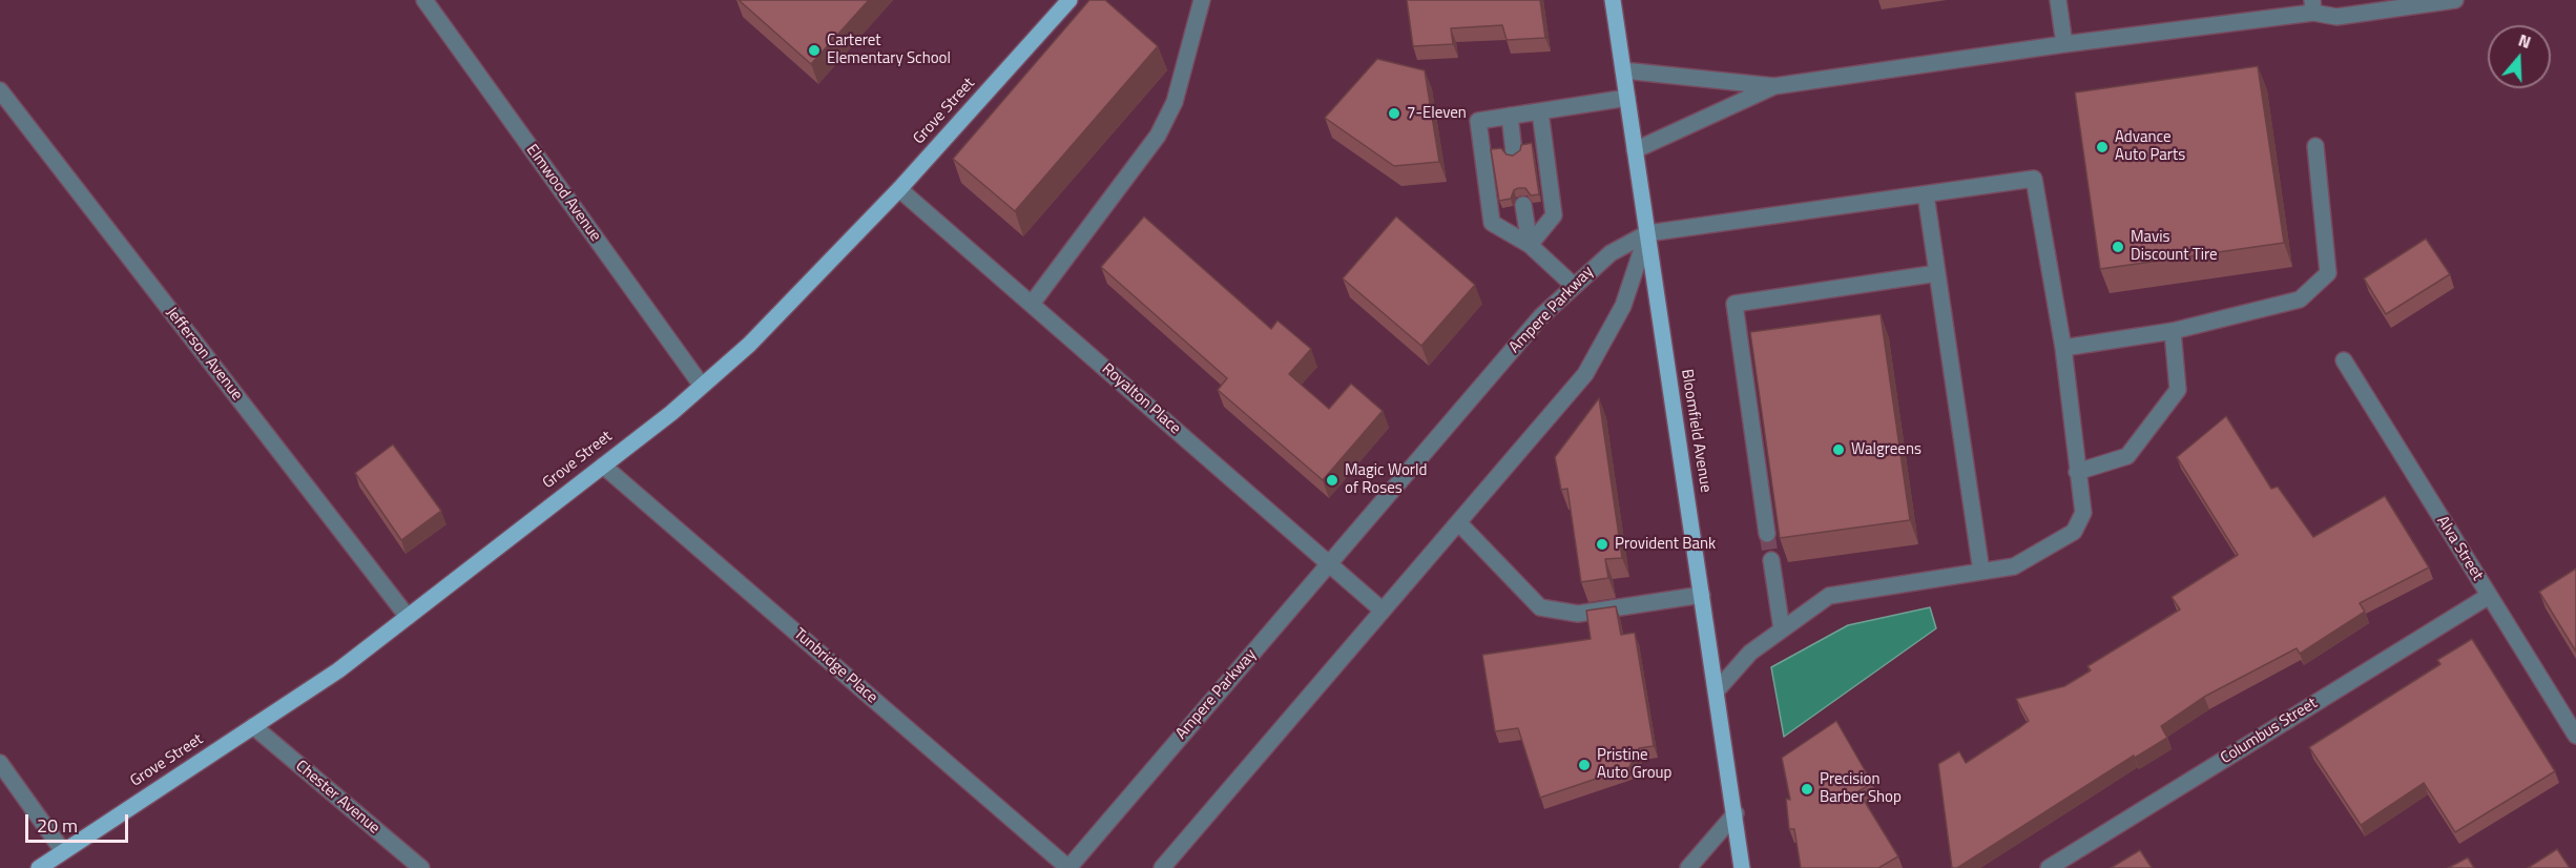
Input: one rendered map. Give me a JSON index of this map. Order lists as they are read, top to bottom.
{
  "streets": {
    "main road": ["Grove Street", "Bloomfield Avenue"],
    "street": [
      "Elmwood Avenue",
      "Ampere Parkway",
      "Jefferson Avenue",
      "Royalton Place",
      "Alva Street",
      "Tunbridge Place",
      "Columbus Street",
      "Chester Avenue"
    ]
  },
  "crossings": [
    ["Grove Street", "Elmwood Avenue"],
    ["Grove Street", "Jefferson Avenue"],
    ["Grove Street", "Royalton Place"],
    ["Grove Street", "Tunbridge Place"],
    ["Grove Street", "Chester Avenue"],
    ["Ampere Parkway", "Royalton Place"],
    ["Ampere Parkway", "Bloomfield Avenue"],
    ["Ampere Parkway", "Tunbridge Place"],
    ["Alva Street", "Columbus Street"]
  ],
  "places": [
    "Carteret Elementary School",
    "7-Eleven",
    "Advance Auto Parts",
    "Mavis Discount Tire",
    "Walgreens",
    "Magic World of Roses",
    "Provident Bank",
    "Pristine Auto Group",
    "Precision Barber Shop"
  ],
  "scale_bar": "20 m",
  "north": "top"
}
